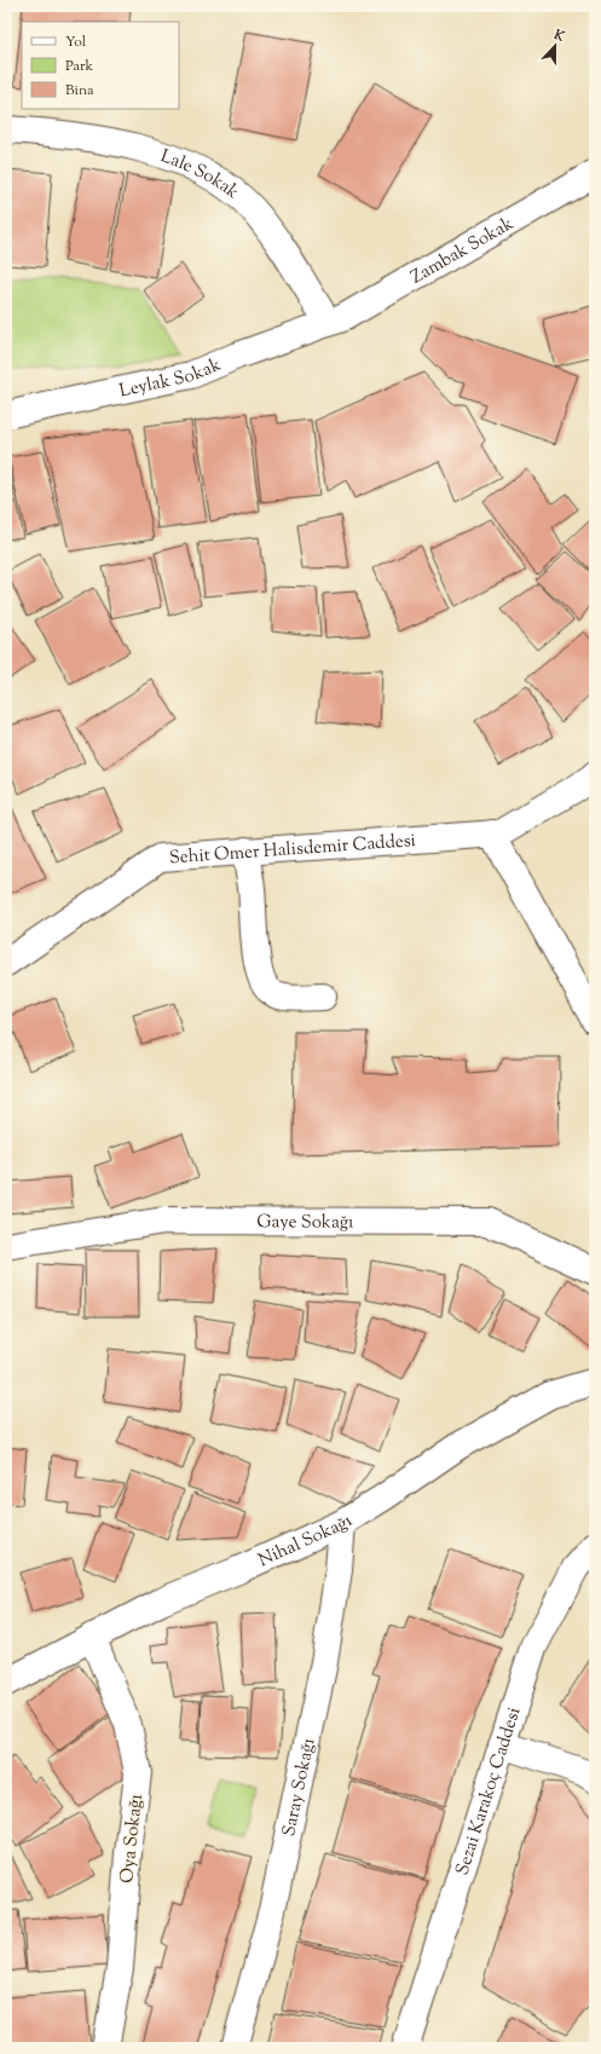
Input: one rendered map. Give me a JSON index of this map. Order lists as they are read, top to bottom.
{
  "streets": {
    "street": [
      "Lale Sokak",
      "Zambak Sokak",
      "Leylak Sokak",
      "Sehit Omer Halisdemir Caddesi",
      "Gaye Sokağı",
      "Nihal Sokağı",
      "Saray Sokağı",
      "Sezai Karakoç Caddesi",
      "Oya Sokağı"
    ]
  },
  "crossings": [
    ["Lale Sokak", "Zambak Sokak"],
    ["Lale Sokak", "Leylak Sokak"],
    ["Zambak Sokak", "Leylak Sokak"],
    ["Nihal Sokağı", "Saray Sokağı"],
    ["Nihal Sokağı", "Oya Sokağı"]
  ],
  "legend": ["Yol", "Park", "Bina"],
  "north": "top"
}
